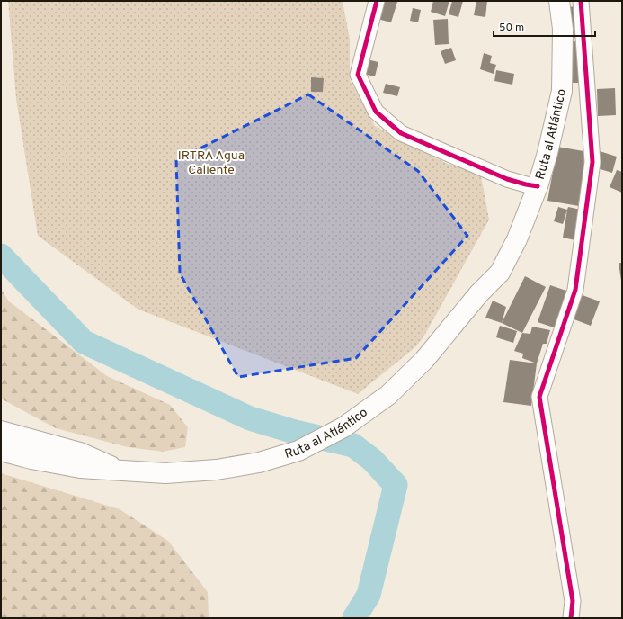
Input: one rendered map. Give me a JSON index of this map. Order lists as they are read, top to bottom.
{
  "streets": {
    "highway": ["Ruta al Atlántico"]
  },
  "parks": ["IRTRA Agua Caliente"],
  "scale_bar": "50 m"
}
